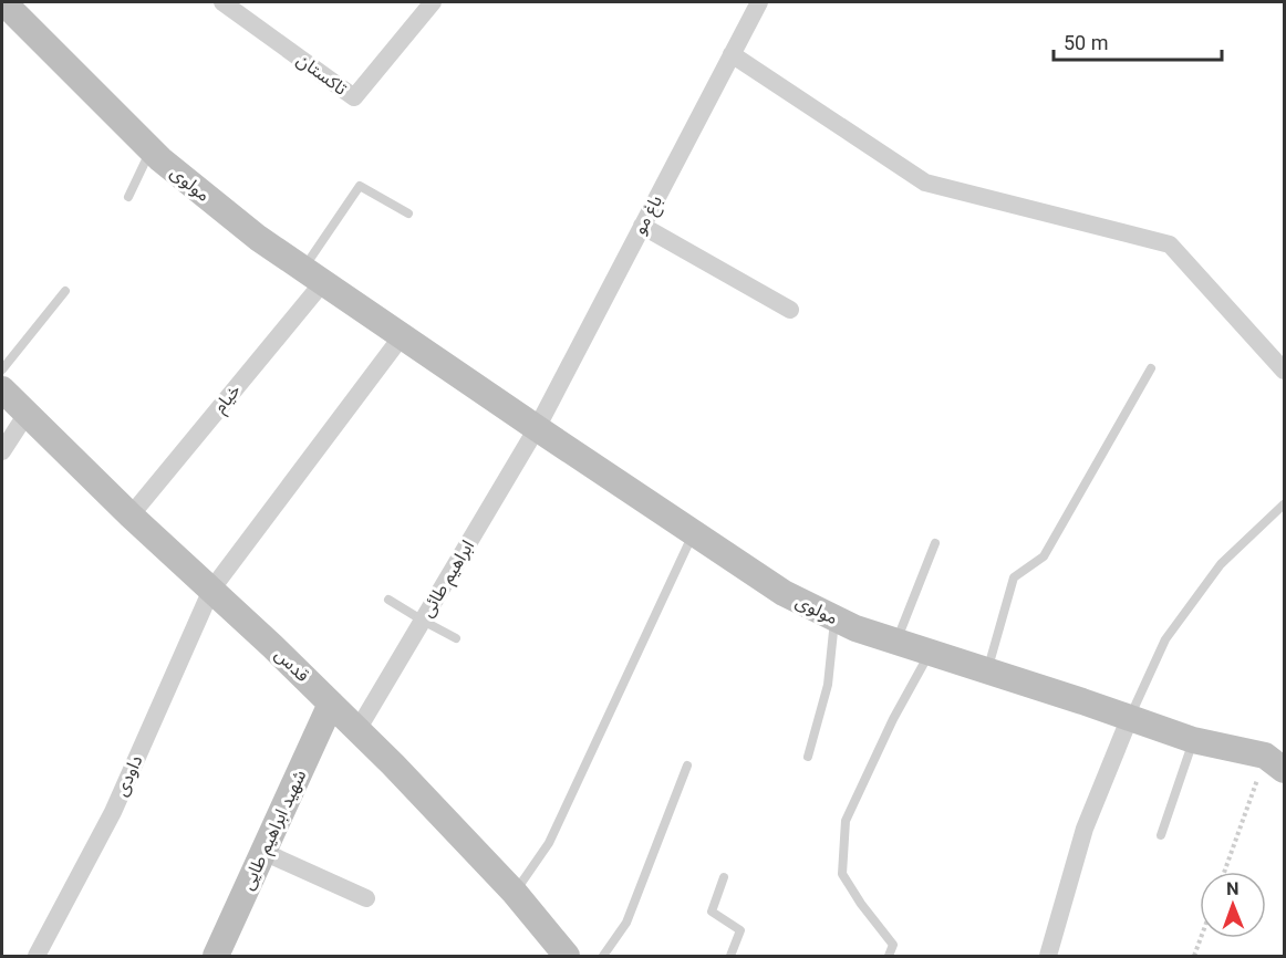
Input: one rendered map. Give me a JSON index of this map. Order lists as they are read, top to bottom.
{
  "streets": {
    "street": [
      "تاکستان",
      "مولوی",
      "باغ مو",
      "خیام",
      "ابراهیم طائی",
      "قدس",
      "داودی",
      "شهید ابراهیم طایی"
    ]
  },
  "crossings": [
    ["مولوی", "باغ مو"],
    ["مولوی", "خیام"],
    ["مولوی", "ابراهیم طائی"],
    ["باغ مو", "ابراهیم طائی"],
    ["خیام", "قدس"],
    ["ابراهیم طائی", "قدس"],
    ["قدس", "داودی"],
    ["قدس", "شهید ابراهیم طایی"]
  ],
  "scale_bar": "50 m",
  "north": "top"
}
